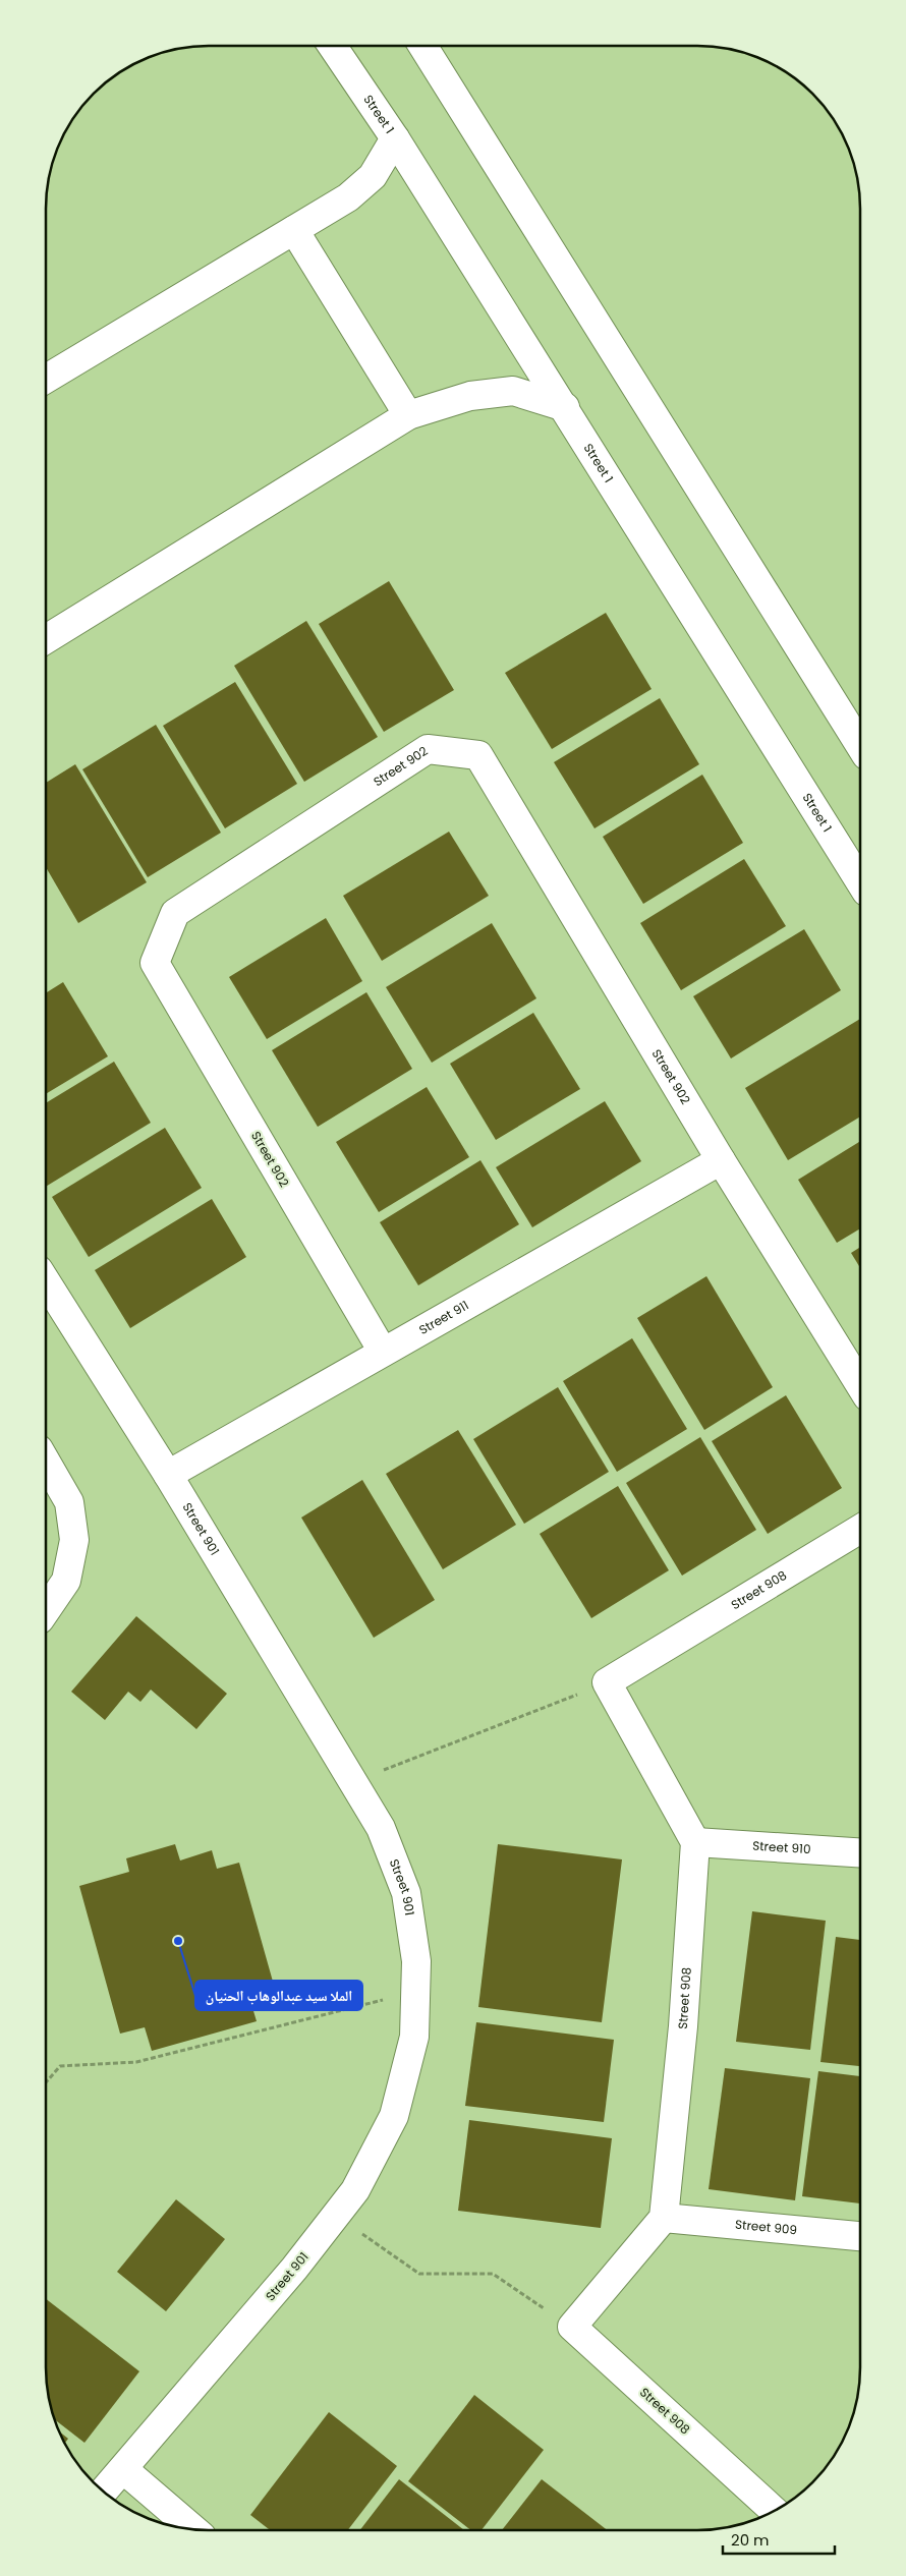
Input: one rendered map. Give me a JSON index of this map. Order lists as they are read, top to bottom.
{
  "streets": {
    "street": [
      "Street 1",
      "Street 902",
      "Street 911",
      "Street 901",
      "Street 908",
      "Street 910",
      "Street 909"
    ]
  },
  "crossings": [
    ["Street 902", "Street 911"],
    ["Street 911", "Street 901"],
    ["Street 908", "Street 910"],
    ["Street 908", "Street 909"]
  ],
  "places": ["الملا سيد عبدالوهاب الحنيان"],
  "scale_bar": "20 m"
}
